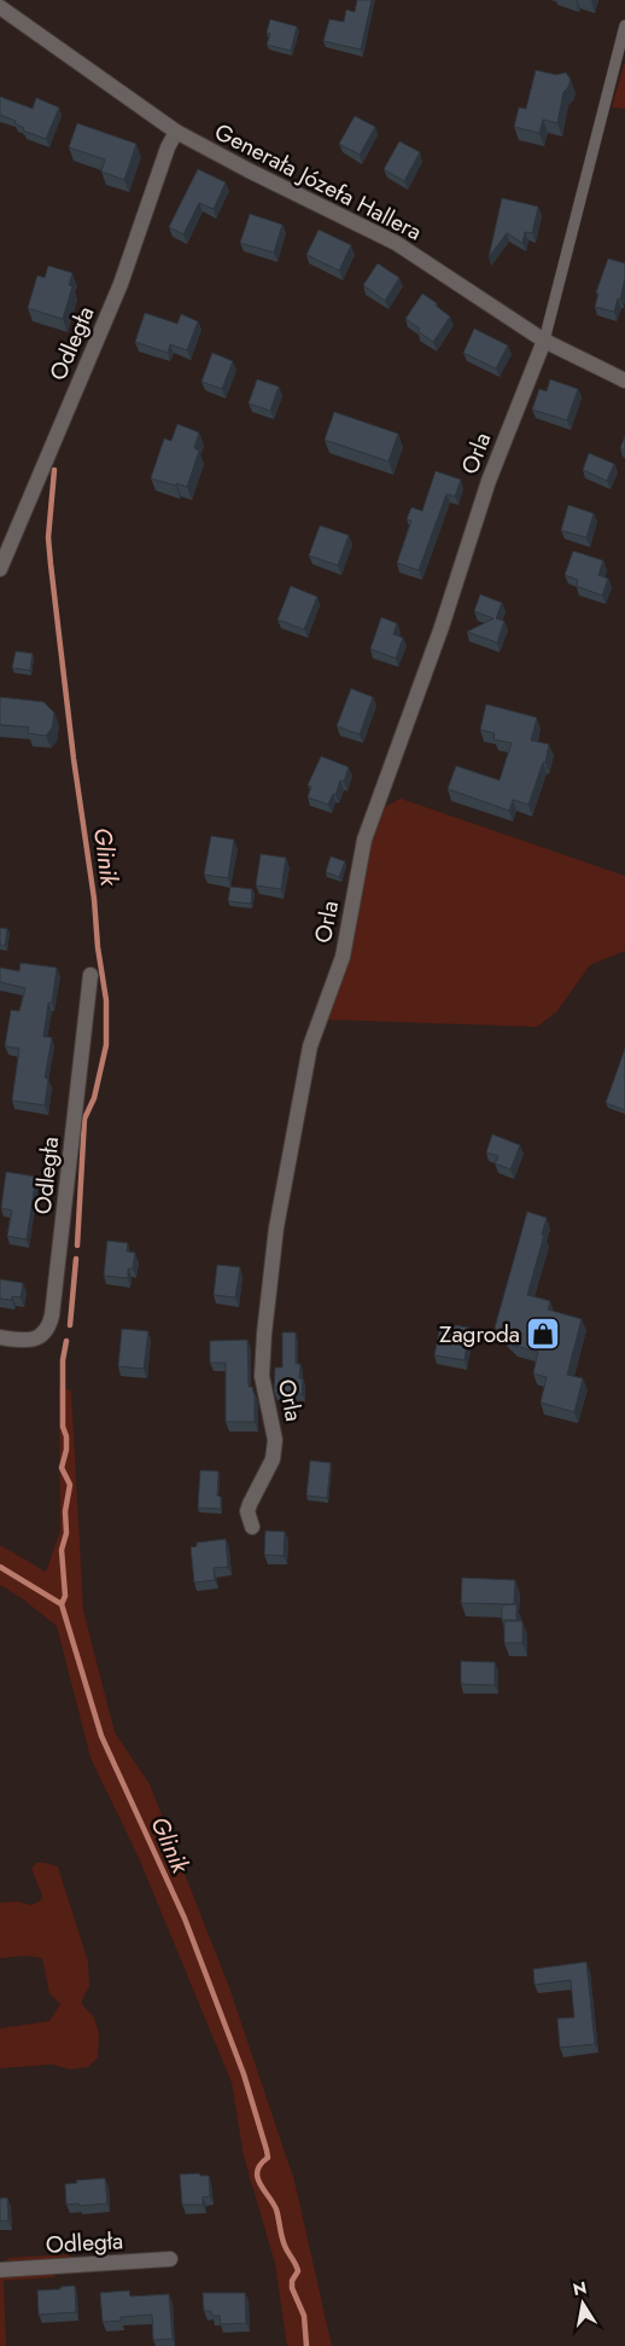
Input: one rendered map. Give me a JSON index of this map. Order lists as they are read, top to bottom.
{
  "streets": {
    "street": ["Generała Józefa Hallera", "Odległa", "Orla"]
  },
  "crossings": [
    ["Generała Józefa Hallera", "Odległa"],
    ["Generała Józefa Hallera", "Orla"]
  ],
  "water": ["Glinik"],
  "places": {
    "shop": ["Zagroda"]
  },
  "north": "top"
}
